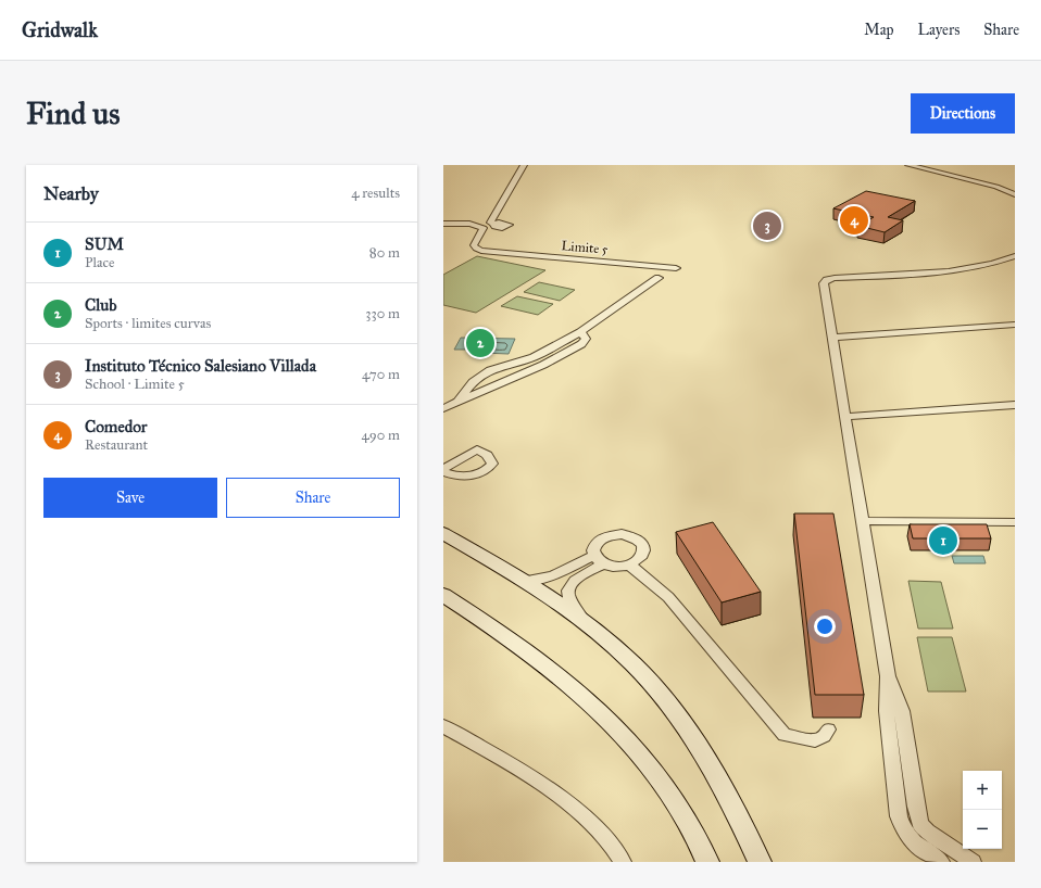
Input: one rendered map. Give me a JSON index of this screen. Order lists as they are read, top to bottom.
{
  "streets": {
    "street": ["Limite 5"]
  },
  "page": {
    "header": "Gridwalk",
    "nav": ["Map", "Layers", "Share"],
    "buttons": [
      "Directions",
      ["Save", "Share"]
    ],
    "title": "Find us",
    "heading": ["Nearby", "4 results"],
    "pins": [
      "4",
      "3",
      "2",
      "1"
    ],
    "list": [
      {
        "mark": "1",
        "name": "SUM",
        "note": "Place",
        "value": "80 m"
      },
      {
        "mark": "2",
        "name": "Club",
        "note": "Sports · limites curvas",
        "value": "330 m"
      },
      {
        "mark": "3",
        "name": "Instituto Técnico Salesiano Villada",
        "note": "School · Limite 5",
        "value": "470 m"
      },
      {
        "mark": "4",
        "name": "Comedor",
        "note": "Restaurant",
        "value": "490 m"
      }
    ],
    "map_buttons": ["+", "−"]
  }
}
